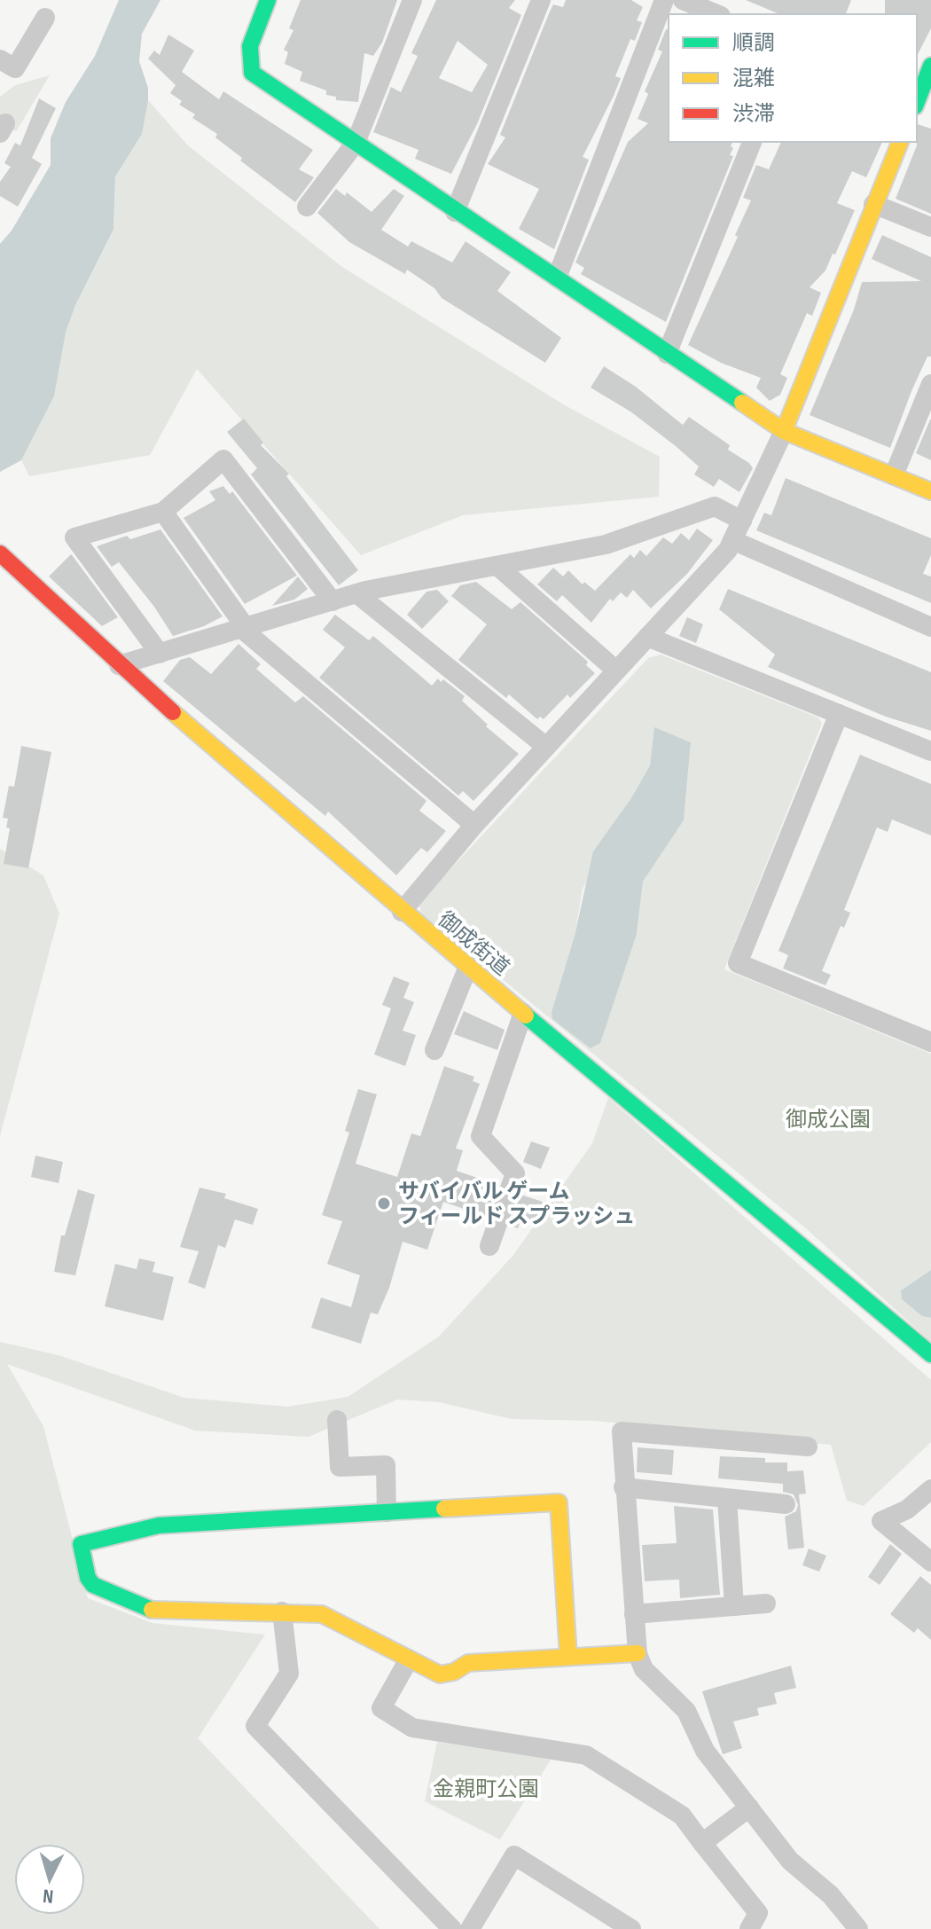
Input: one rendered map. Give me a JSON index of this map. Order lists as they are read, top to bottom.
{
  "streets": {
    "street": ["御成街道"]
  },
  "parks": ["御成公園", "金親町公園"],
  "places": ["サバイバル ゲーム フィールド スプラッシュ"],
  "legend": ["順調", "混雑", "渋滞"],
  "north": "bottom"
}
